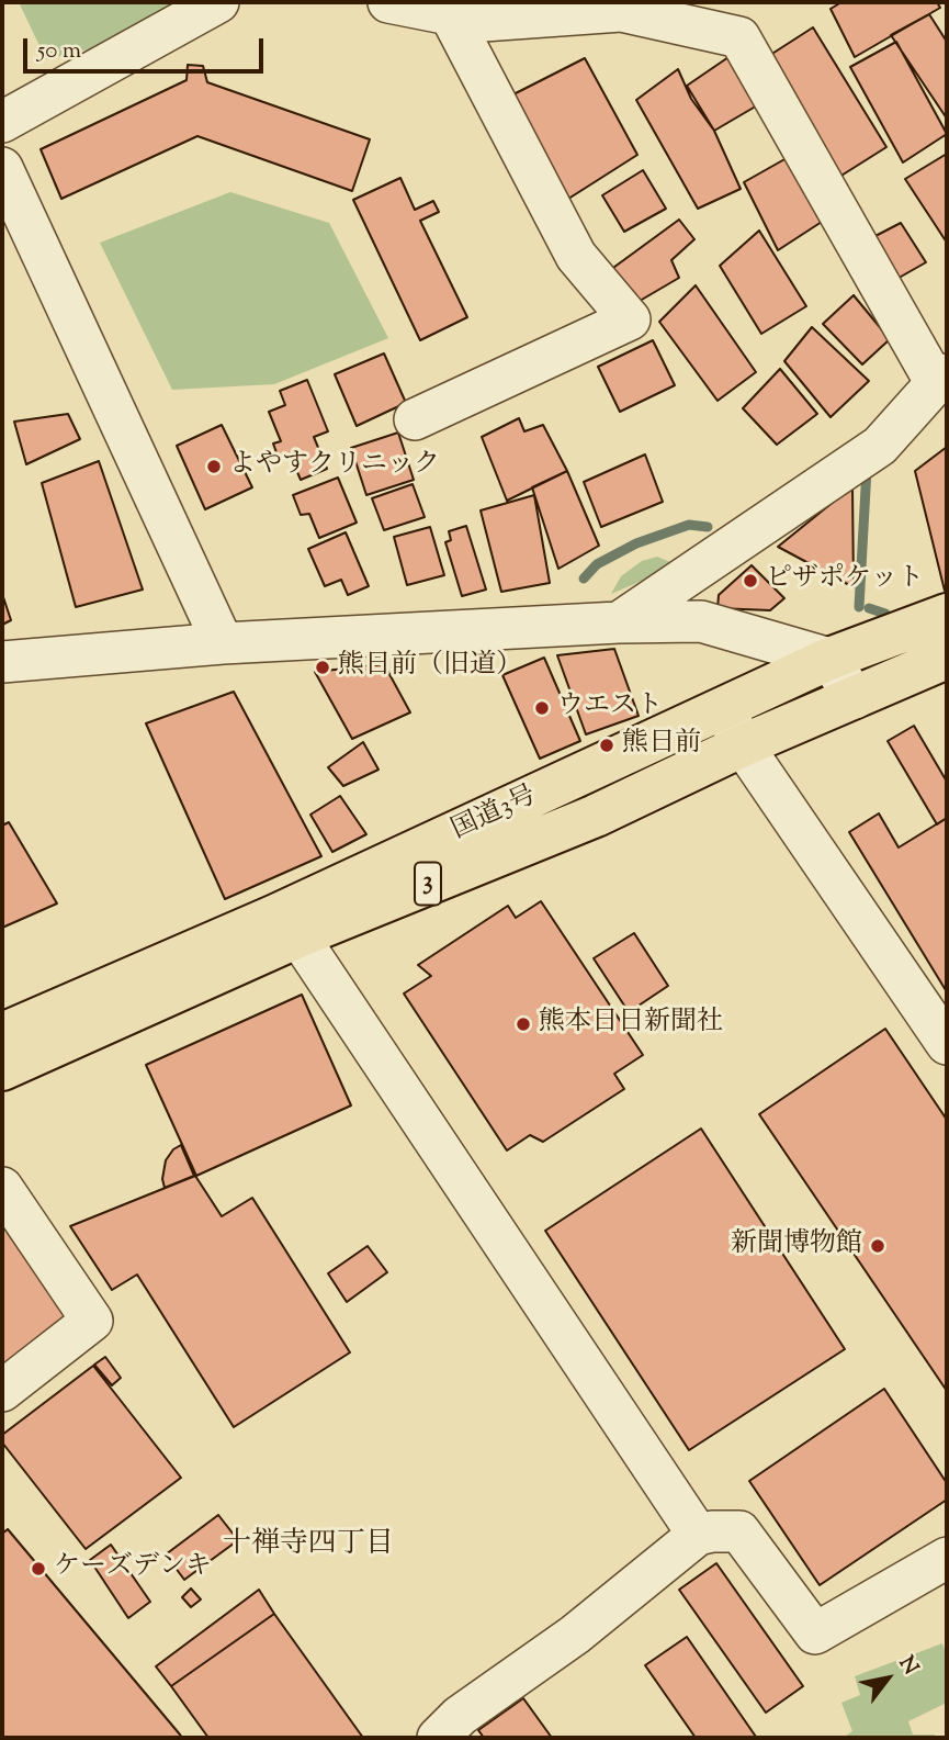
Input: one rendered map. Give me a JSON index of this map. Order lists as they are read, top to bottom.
{
  "streets": {
    "highway": ["国道3号", "3"]
  },
  "districts": ["十禅寺四丁目"],
  "places": [
    "よやすクリニック",
    "ピザポケット",
    "熊日前（旧道）",
    "ウエスト",
    "熊日前",
    "熊本日日新聞社",
    "新聞博物館",
    "ケーズデンキ"
  ],
  "scale_bar": "50 m",
  "north": "top right"
}
